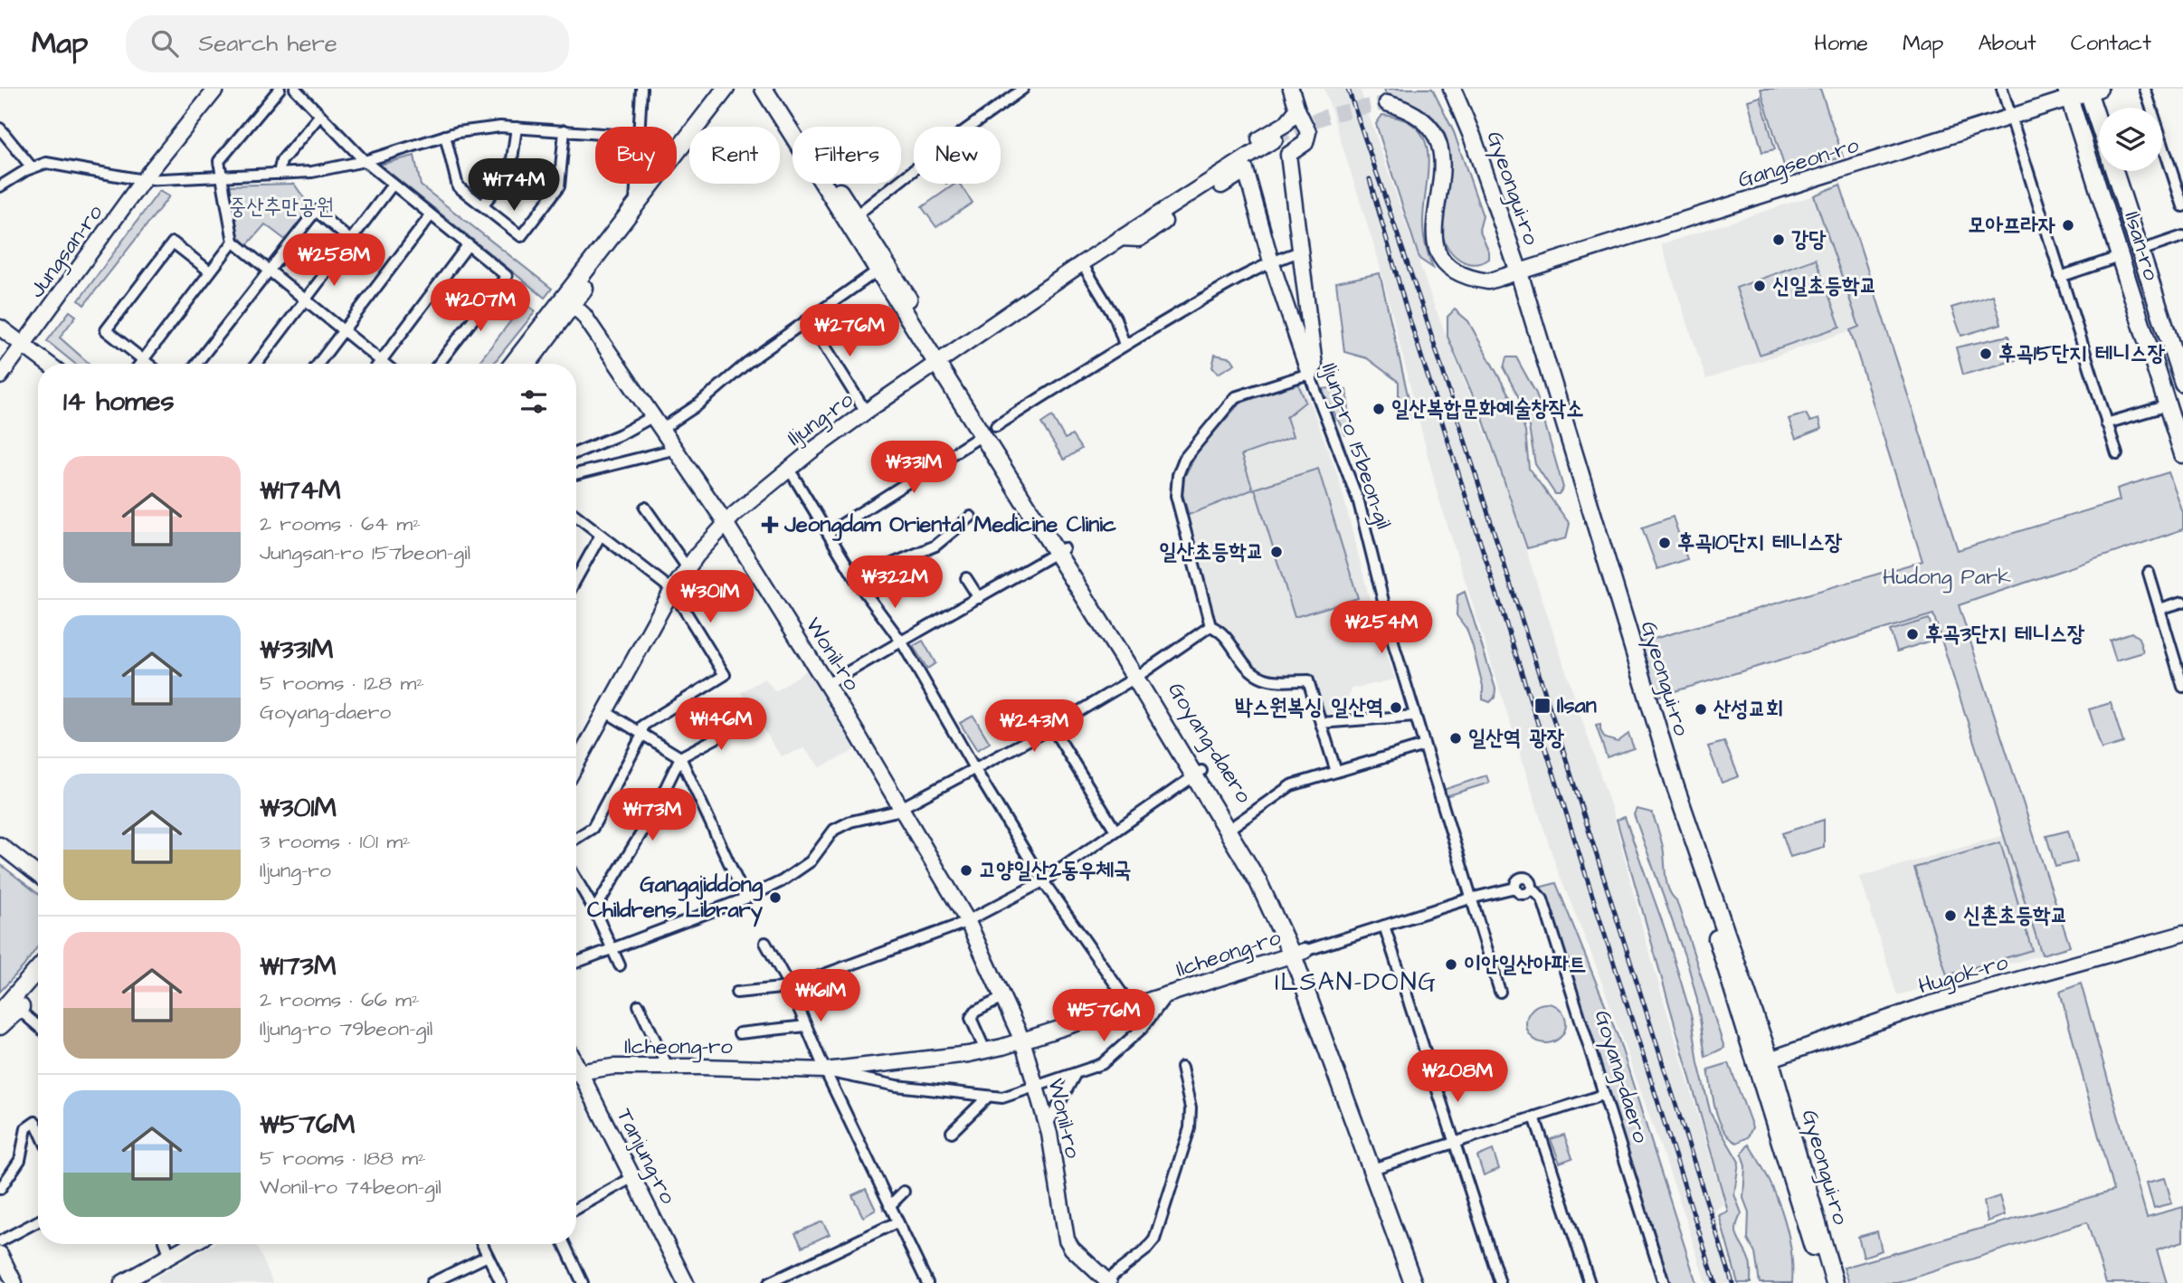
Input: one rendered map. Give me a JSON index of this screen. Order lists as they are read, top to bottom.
{
  "streets": {
    "main road": ["Gyeongui-ro", "Ilsan-ro", "Goyang-daero"],
    "street": [
      "Gangseon-ro",
      "Jungsan-ro",
      "Iljung-ro",
      "Iljung-ro 15beon-gil",
      "Wonil-ro",
      "Ilcheong-ro",
      "Hugok-ro",
      "Tanjung-ro"
    ]
  },
  "crossings": [
    ["Gangseon-ro", "Gyeongui-ro"],
    ["Gangseon-ro", "Ilsan-ro"],
    ["Gyeongui-ro", "Hugok-ro"],
    ["Iljung-ro", "Iljung-ro 15beon-gil"],
    ["Iljung-ro", "Wonil-ro"],
    ["Iljung-ro", "Goyang-daero"],
    ["Iljung-ro 15beon-gil", "Goyang-daero"],
    ["Wonil-ro", "Ilcheong-ro"],
    ["Goyang-daero", "Ilcheong-ro"]
  ],
  "districts": ["ILSAN-DONG"],
  "parks": ["중산추만공원", "Hudong Park"],
  "places": {
    "other": [
      "모아프라자",
      "강당",
      "신일초등학교",
      "후곡15단지 테니스장",
      "일산복합문화예술창작소",
      "후곡10단지 테니스장",
      "일산초등학교",
      "후곡3단지 테니스장",
      "박스원복싱 일산역",
      "산성교회",
      "일산역 광장",
      "고양일산2동우체국",
      "Gangajiddong Childrens Library",
      "신촌초등학교",
      "이안일산아파트"
    ],
    "health": ["Jeongdam Oriental Medicine Clinic"],
    "transit": ["Ilsan"]
  },
  "page": {
    "header": "Map",
    "search": "Search here",
    "nav": [
      "Home",
      "Map",
      "About",
      "Contact"
    ],
    "chip": [
      "Buy",
      "Rent",
      "Filters",
      "New"
    ],
    "price": [
      "₩174M",
      "₩258M",
      "₩207M",
      "₩276M",
      "₩331M",
      "₩322M",
      "₩301M",
      "₩254M",
      "₩146M",
      "₩243M",
      "₩173M",
      "₩161M",
      "₩576M",
      "₩208M"
    ],
    "heading": "14 homes",
    "list": [
      {
        "name": "₩174M",
        "note": "2 rooms · 64 m² · Jungsan-ro 157beon-gil"
      },
      {
        "name": "₩331M",
        "note": "5 rooms · 128 m² · Goyang-daero"
      },
      {
        "name": "₩301M",
        "note": "3 rooms · 101 m² · Iljung-ro"
      },
      {
        "name": "₩173M",
        "note": "2 rooms · 66 m² · Iljung-ro 79beon-gil"
      },
      {
        "name": "₩576M",
        "note": "5 rooms · 188 m² · Wonil-ro 74beon-gil"
      }
    ]
  }
}
